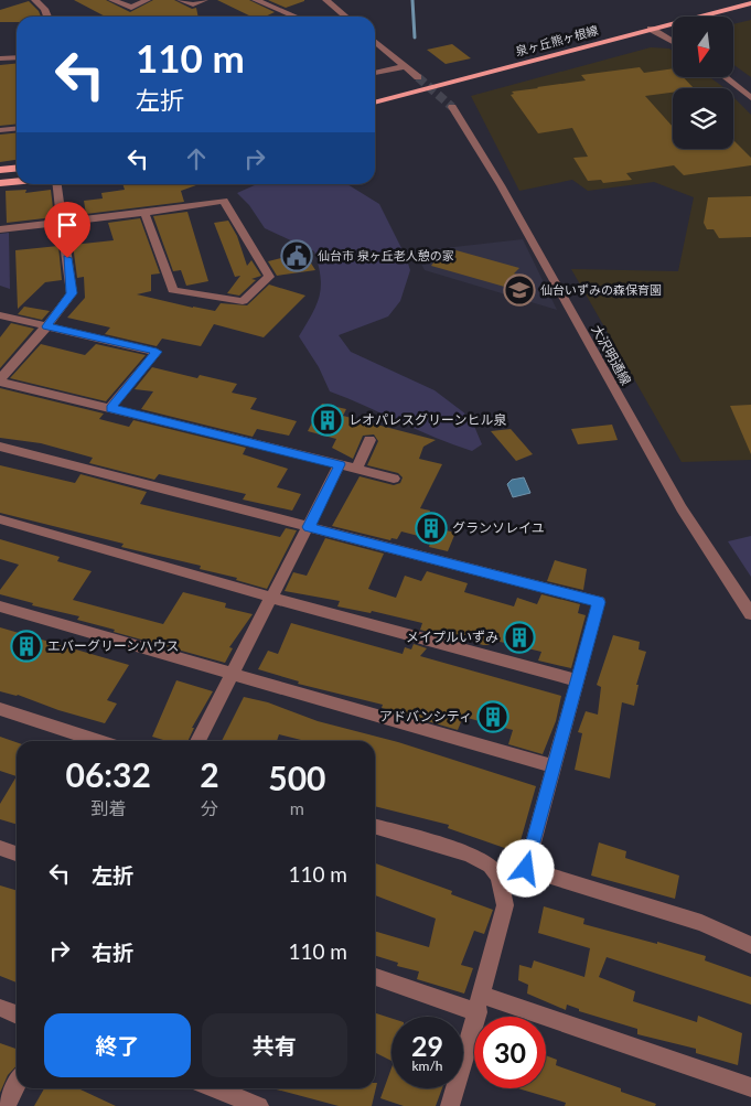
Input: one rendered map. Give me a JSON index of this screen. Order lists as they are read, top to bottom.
{
  "streets": {
    "main road": ["泉ヶ丘熊ヶ根線"],
    "street": ["大沢明通線"]
  },
  "places": {
    "public building": ["仙台市 泉ヶ丘老人憩の家"],
    "school or university": ["仙台いずみの森保育園"],
    "building": [
      "レオパレスグリーンヒル泉",
      "グランソレイユ",
      "メイプルいずみ",
      "エバーグリーンハウス",
      "アドバンシティ"
    ]
  },
  "north": "bottom",
  "page": {
    "turn": ["110 m", "左折"],
    "eta": [
      "06:32",
      "到着",
      "2",
      "分",
      "500",
      "m"
    ],
    "list": [
      {
        "name": "左折",
        "value": "110 m"
      },
      {
        "name": "右折",
        "value": "110 m"
      }
    ],
    "buttons": ["終了", "共有"],
    "speed": "29 km/h",
    "limit": "30"
  }
}
